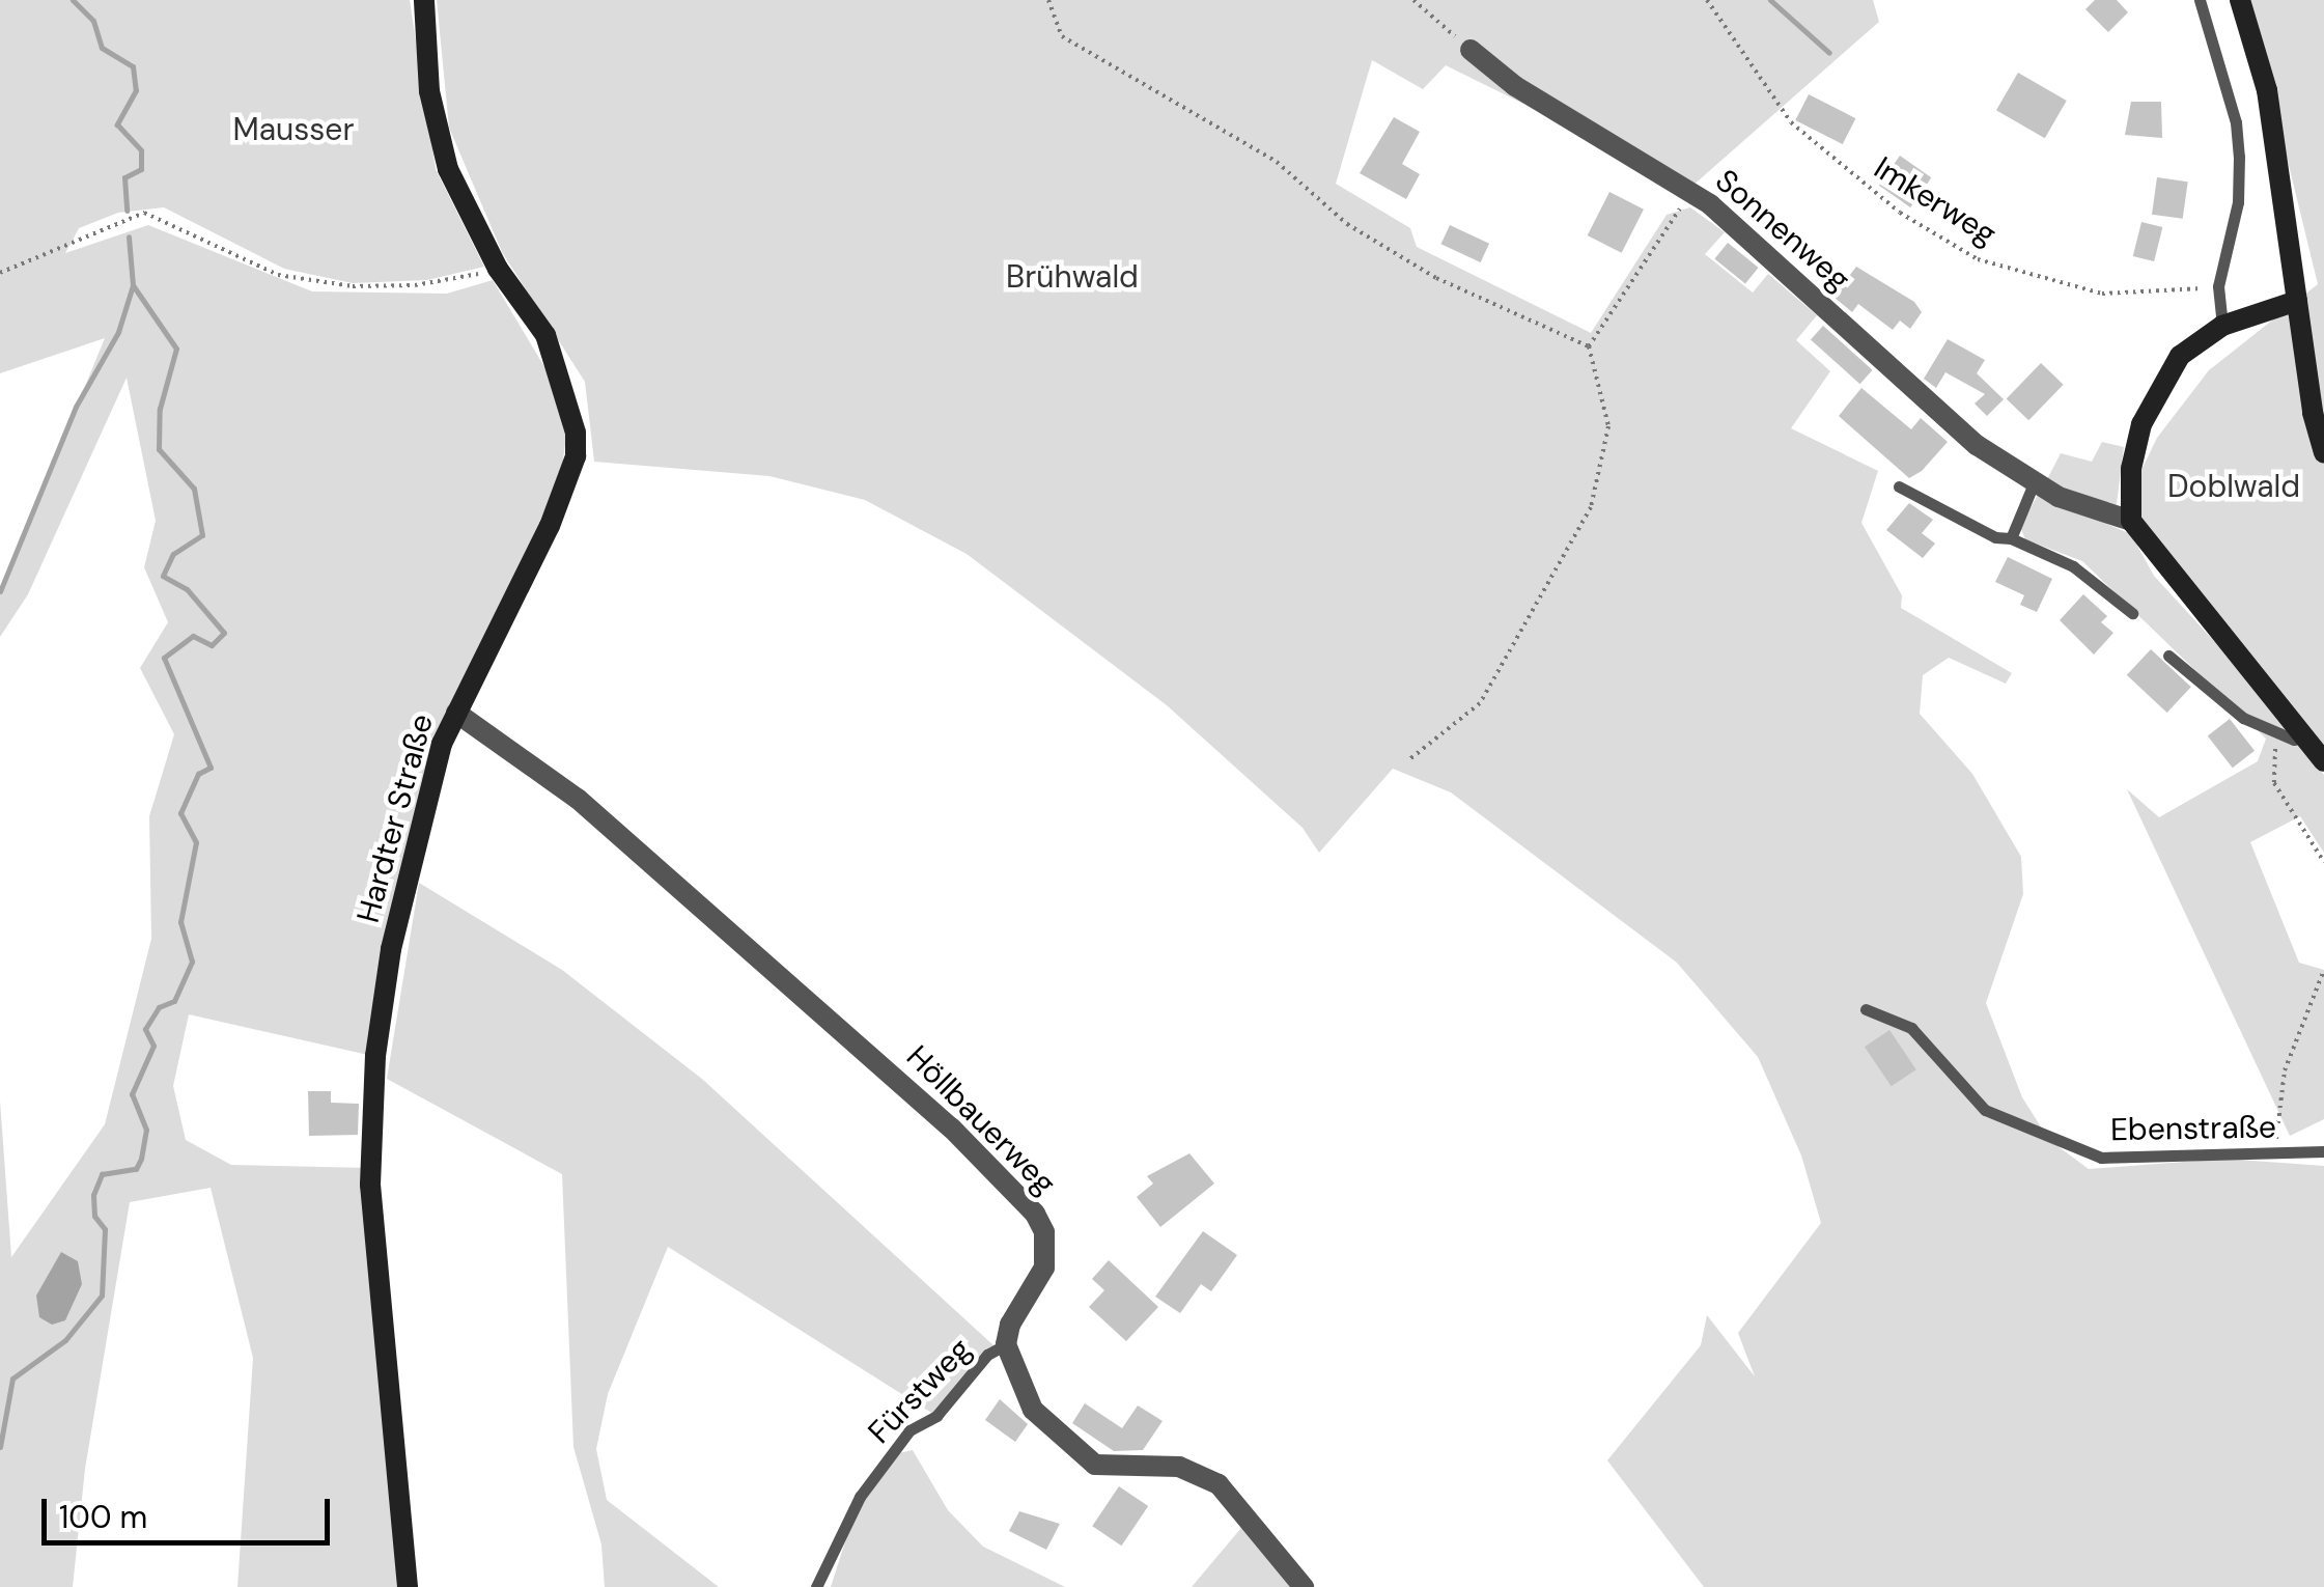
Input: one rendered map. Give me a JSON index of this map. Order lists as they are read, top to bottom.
{
  "streets": {
    "street": ["Sonnenweg", "Hardter Straße", "Höllbauerweg"],
    "lane": ["Ebenstraße", "Fürstweg"],
    "path": ["Imkerweg"]
  },
  "crossings": [
    ["Hardter Straße", "Höllbauerweg"],
    ["Höllbauerweg", "Fürstweg"]
  ],
  "parks": ["Mausser", "Brühwald", "Doblwald"],
  "scale_bar": "100 m"
}
